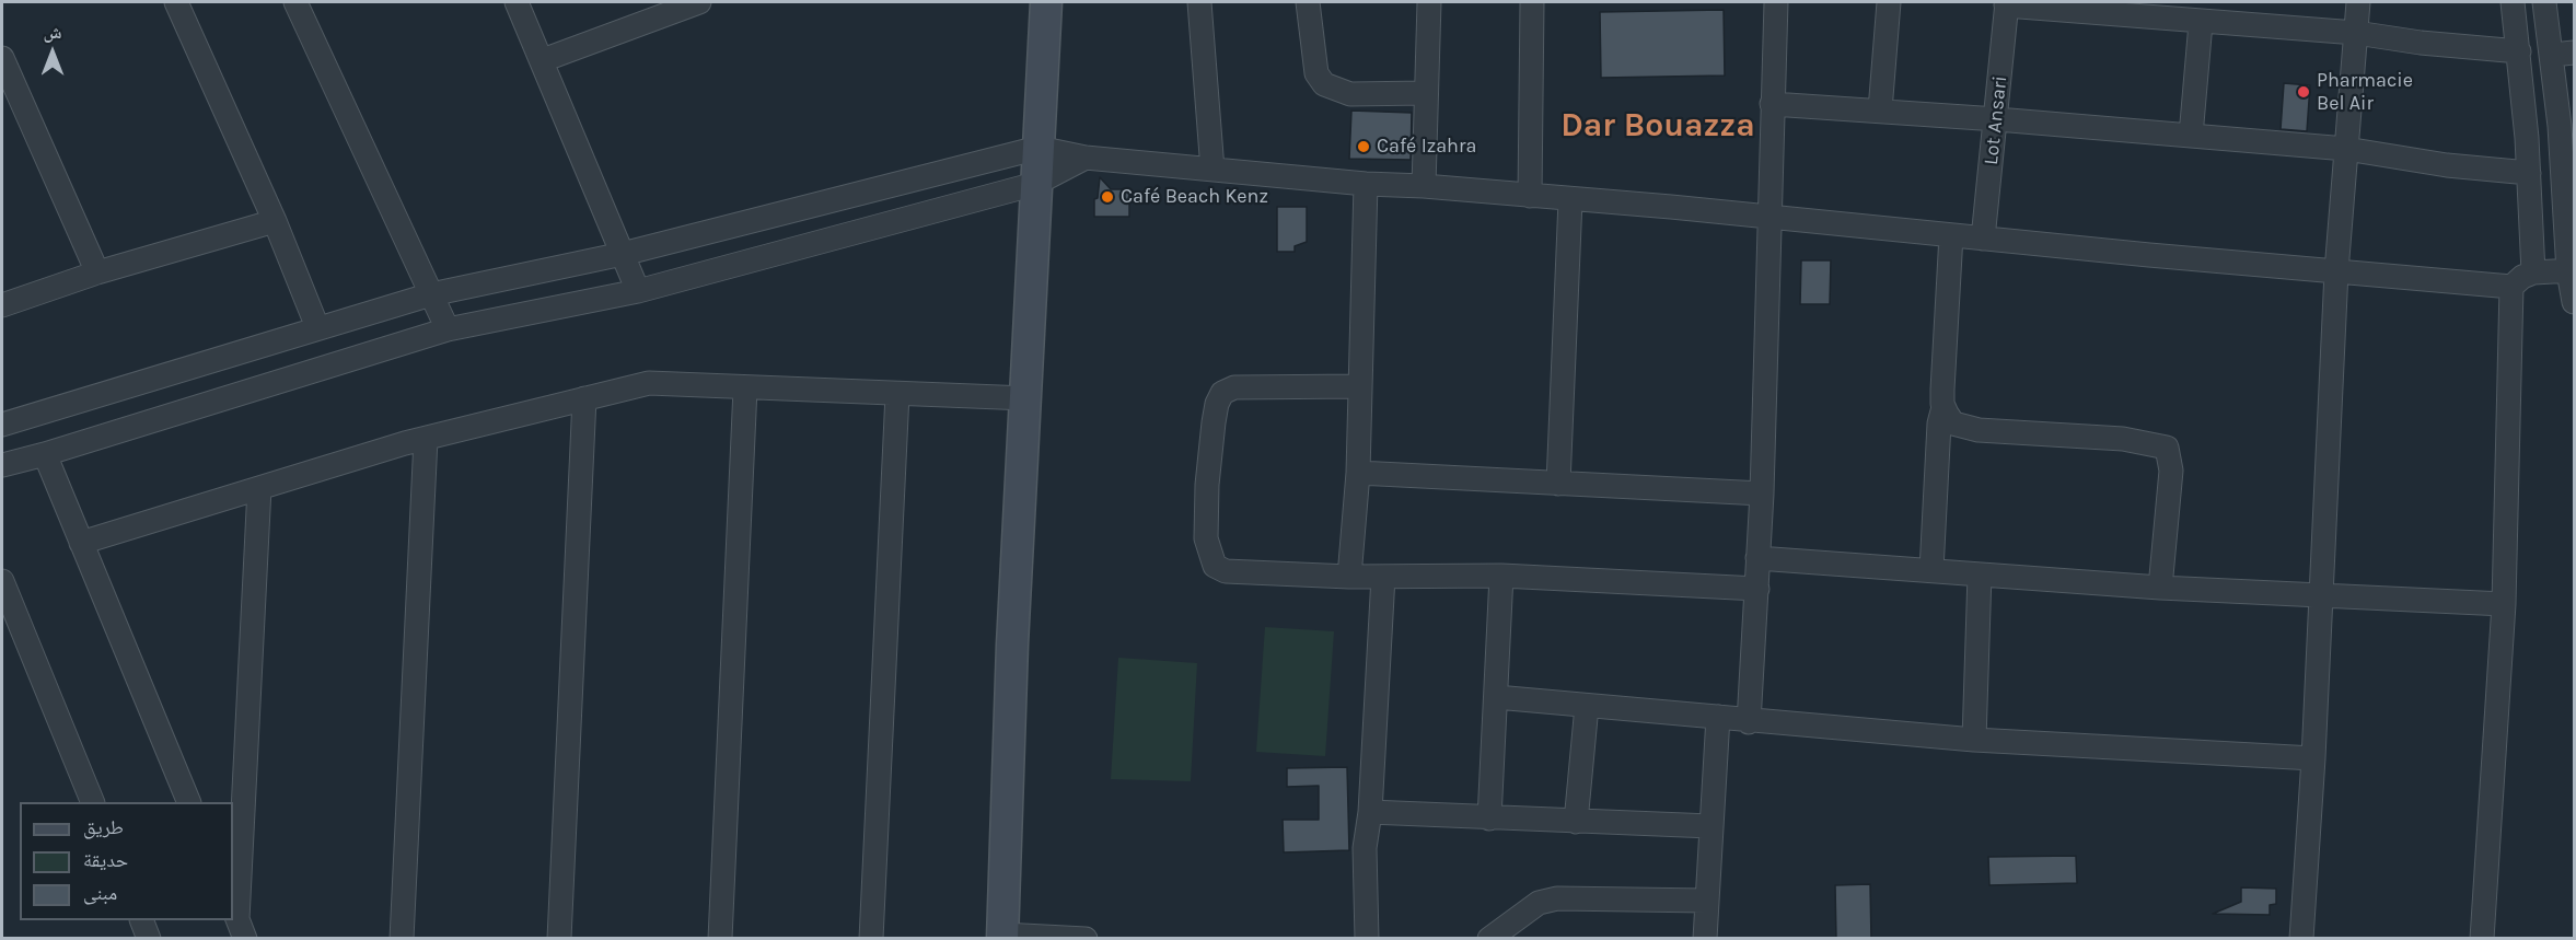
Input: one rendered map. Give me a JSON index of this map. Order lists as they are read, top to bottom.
{
  "streets": {
    "street": ["Lot Ansari"]
  },
  "districts": ["Dar Bouazza"],
  "places": ["Pharmacie Bel Air", "Café Izahra", "Café Beach Kenz"],
  "legend": ["طريق", "حديقة", "مبنى"],
  "north": "top"
}
